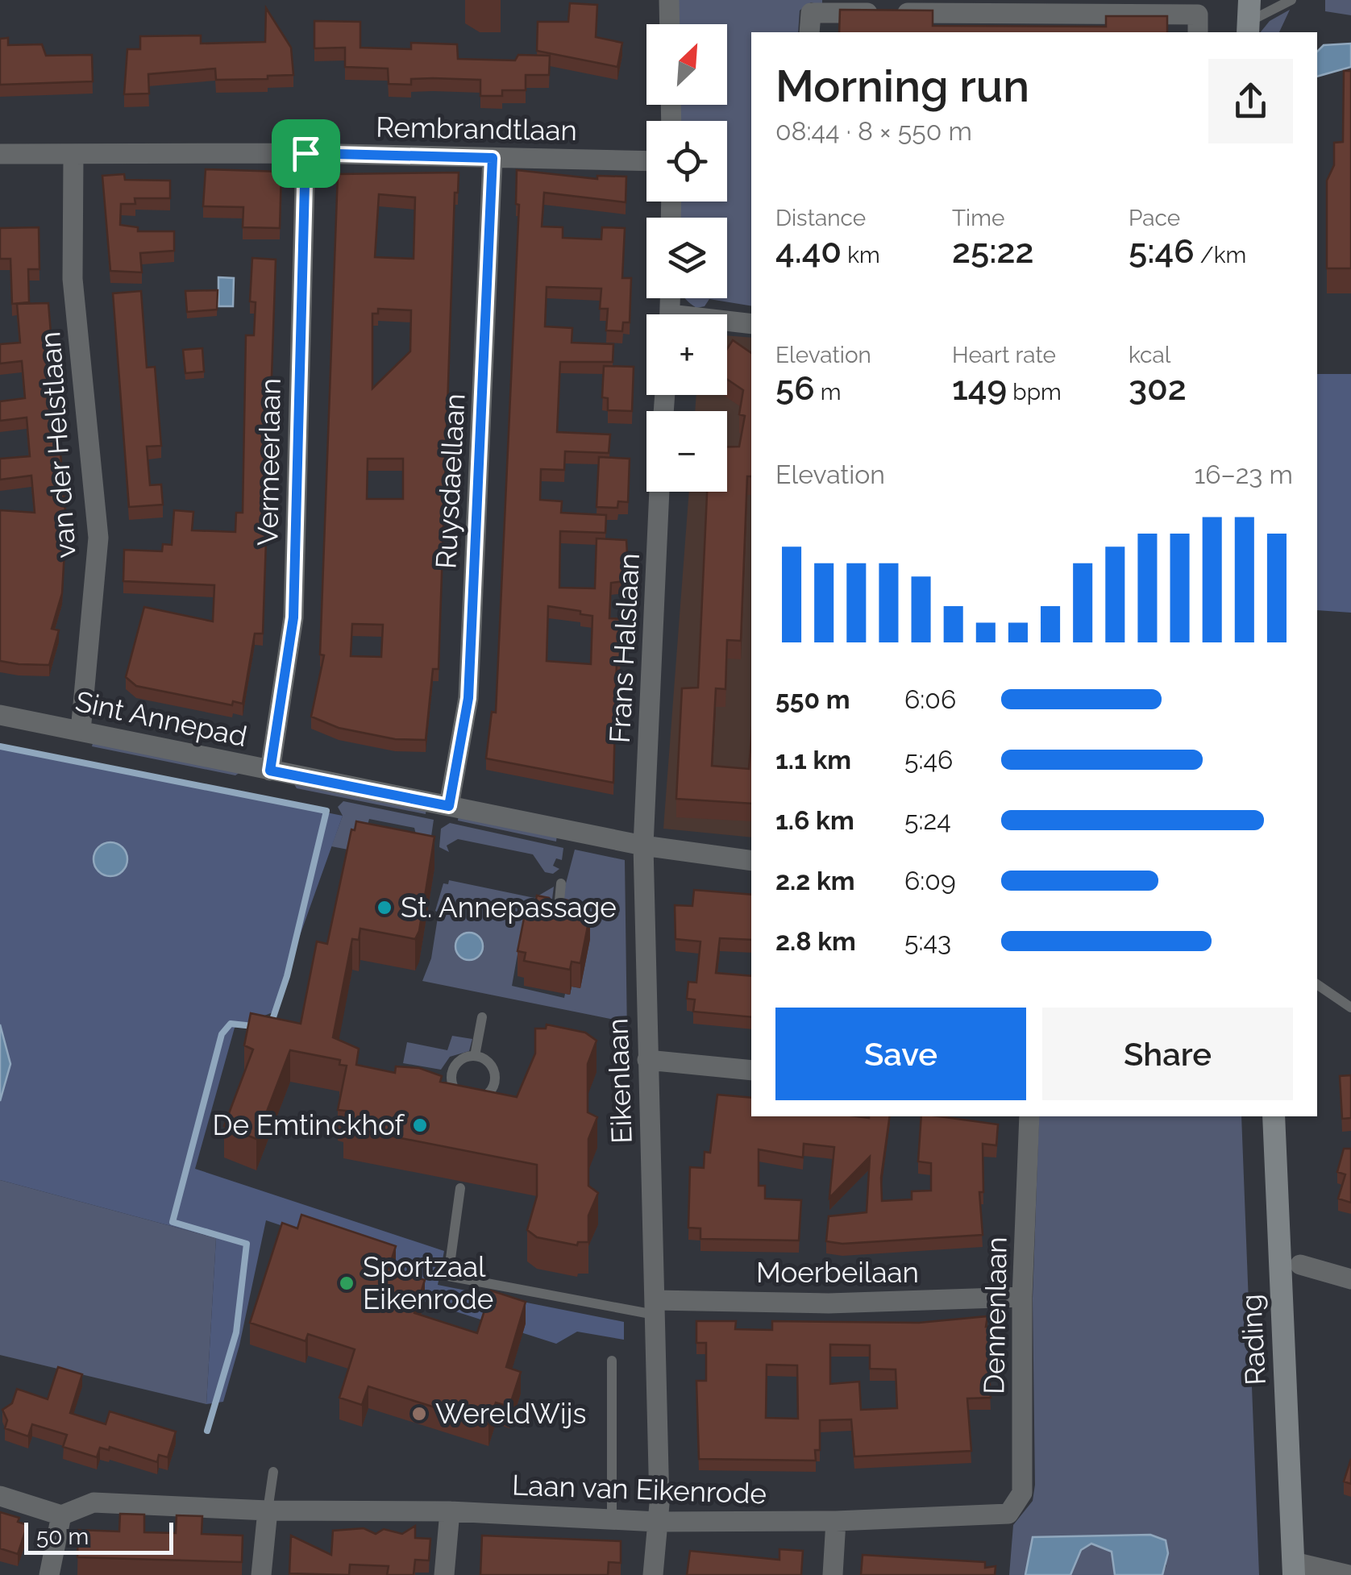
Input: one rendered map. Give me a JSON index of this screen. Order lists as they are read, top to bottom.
{
  "streets": {
    "main road": ["Rading"],
    "street": [
      "Rembrandtlaan",
      "van der Helstlaan",
      "Vermeerlaan",
      "Ruysdaellaan",
      "Frans Halslaan",
      "Sint Annepad",
      "Eikenlaan",
      "Moerbeilaan",
      "Dennenlaan",
      "Laan van Eikenrode"
    ]
  },
  "crossings": [
    ["Rembrandtlaan", "van der Helstlaan"],
    ["Rembrandtlaan", "Vermeerlaan"],
    ["Rembrandtlaan", "Ruysdaellaan"],
    ["van der Helstlaan", "Sint Annepad"],
    ["Vermeerlaan", "Sint Annepad"],
    ["Ruysdaellaan", "Sint Annepad"],
    ["Frans Halslaan", "Sint Annepad"],
    ["Frans Halslaan", "Eikenlaan"],
    ["Sint Annepad", "Eikenlaan"],
    ["Eikenlaan", "Moerbeilaan"],
    ["Eikenlaan", "Laan van Eikenrode"],
    ["Moerbeilaan", "Dennenlaan"],
    ["Dennenlaan", "Laan van Eikenrode"]
  ],
  "places": [
    "St. Annepassage",
    "De Emtinckhof",
    "Sportzaal Eikenrode",
    "WereldWijs"
  ],
  "scale_bar": "50 m",
  "north": "top right",
  "page": {
    "map_buttons": ["+", "−"],
    "heading": ["Morning run", "08:44 · 8 × 550 m"],
    "stats": [
      ["Distance", "4.40 km"],
      ["Time", "25:22"],
      ["Pace", "5:46 /km"],
      ["Elevation", "56 m"],
      ["Heart rate", "149 bpm"],
      ["kcal", "302"]
    ],
    "chart": ["Elevation", "16–23 m"],
    "list": [
      {
        "name": "550 m",
        "note": "6:06"
      },
      {
        "name": "1.1 km",
        "note": "5:46"
      },
      {
        "name": "1.6 km",
        "note": "5:24"
      },
      {
        "name": "2.2 km",
        "note": "6:09"
      },
      {
        "name": "2.8 km",
        "note": "5:43"
      }
    ],
    "buttons": ["Save", "Share"],
    "scale": "50 m"
  }
}
